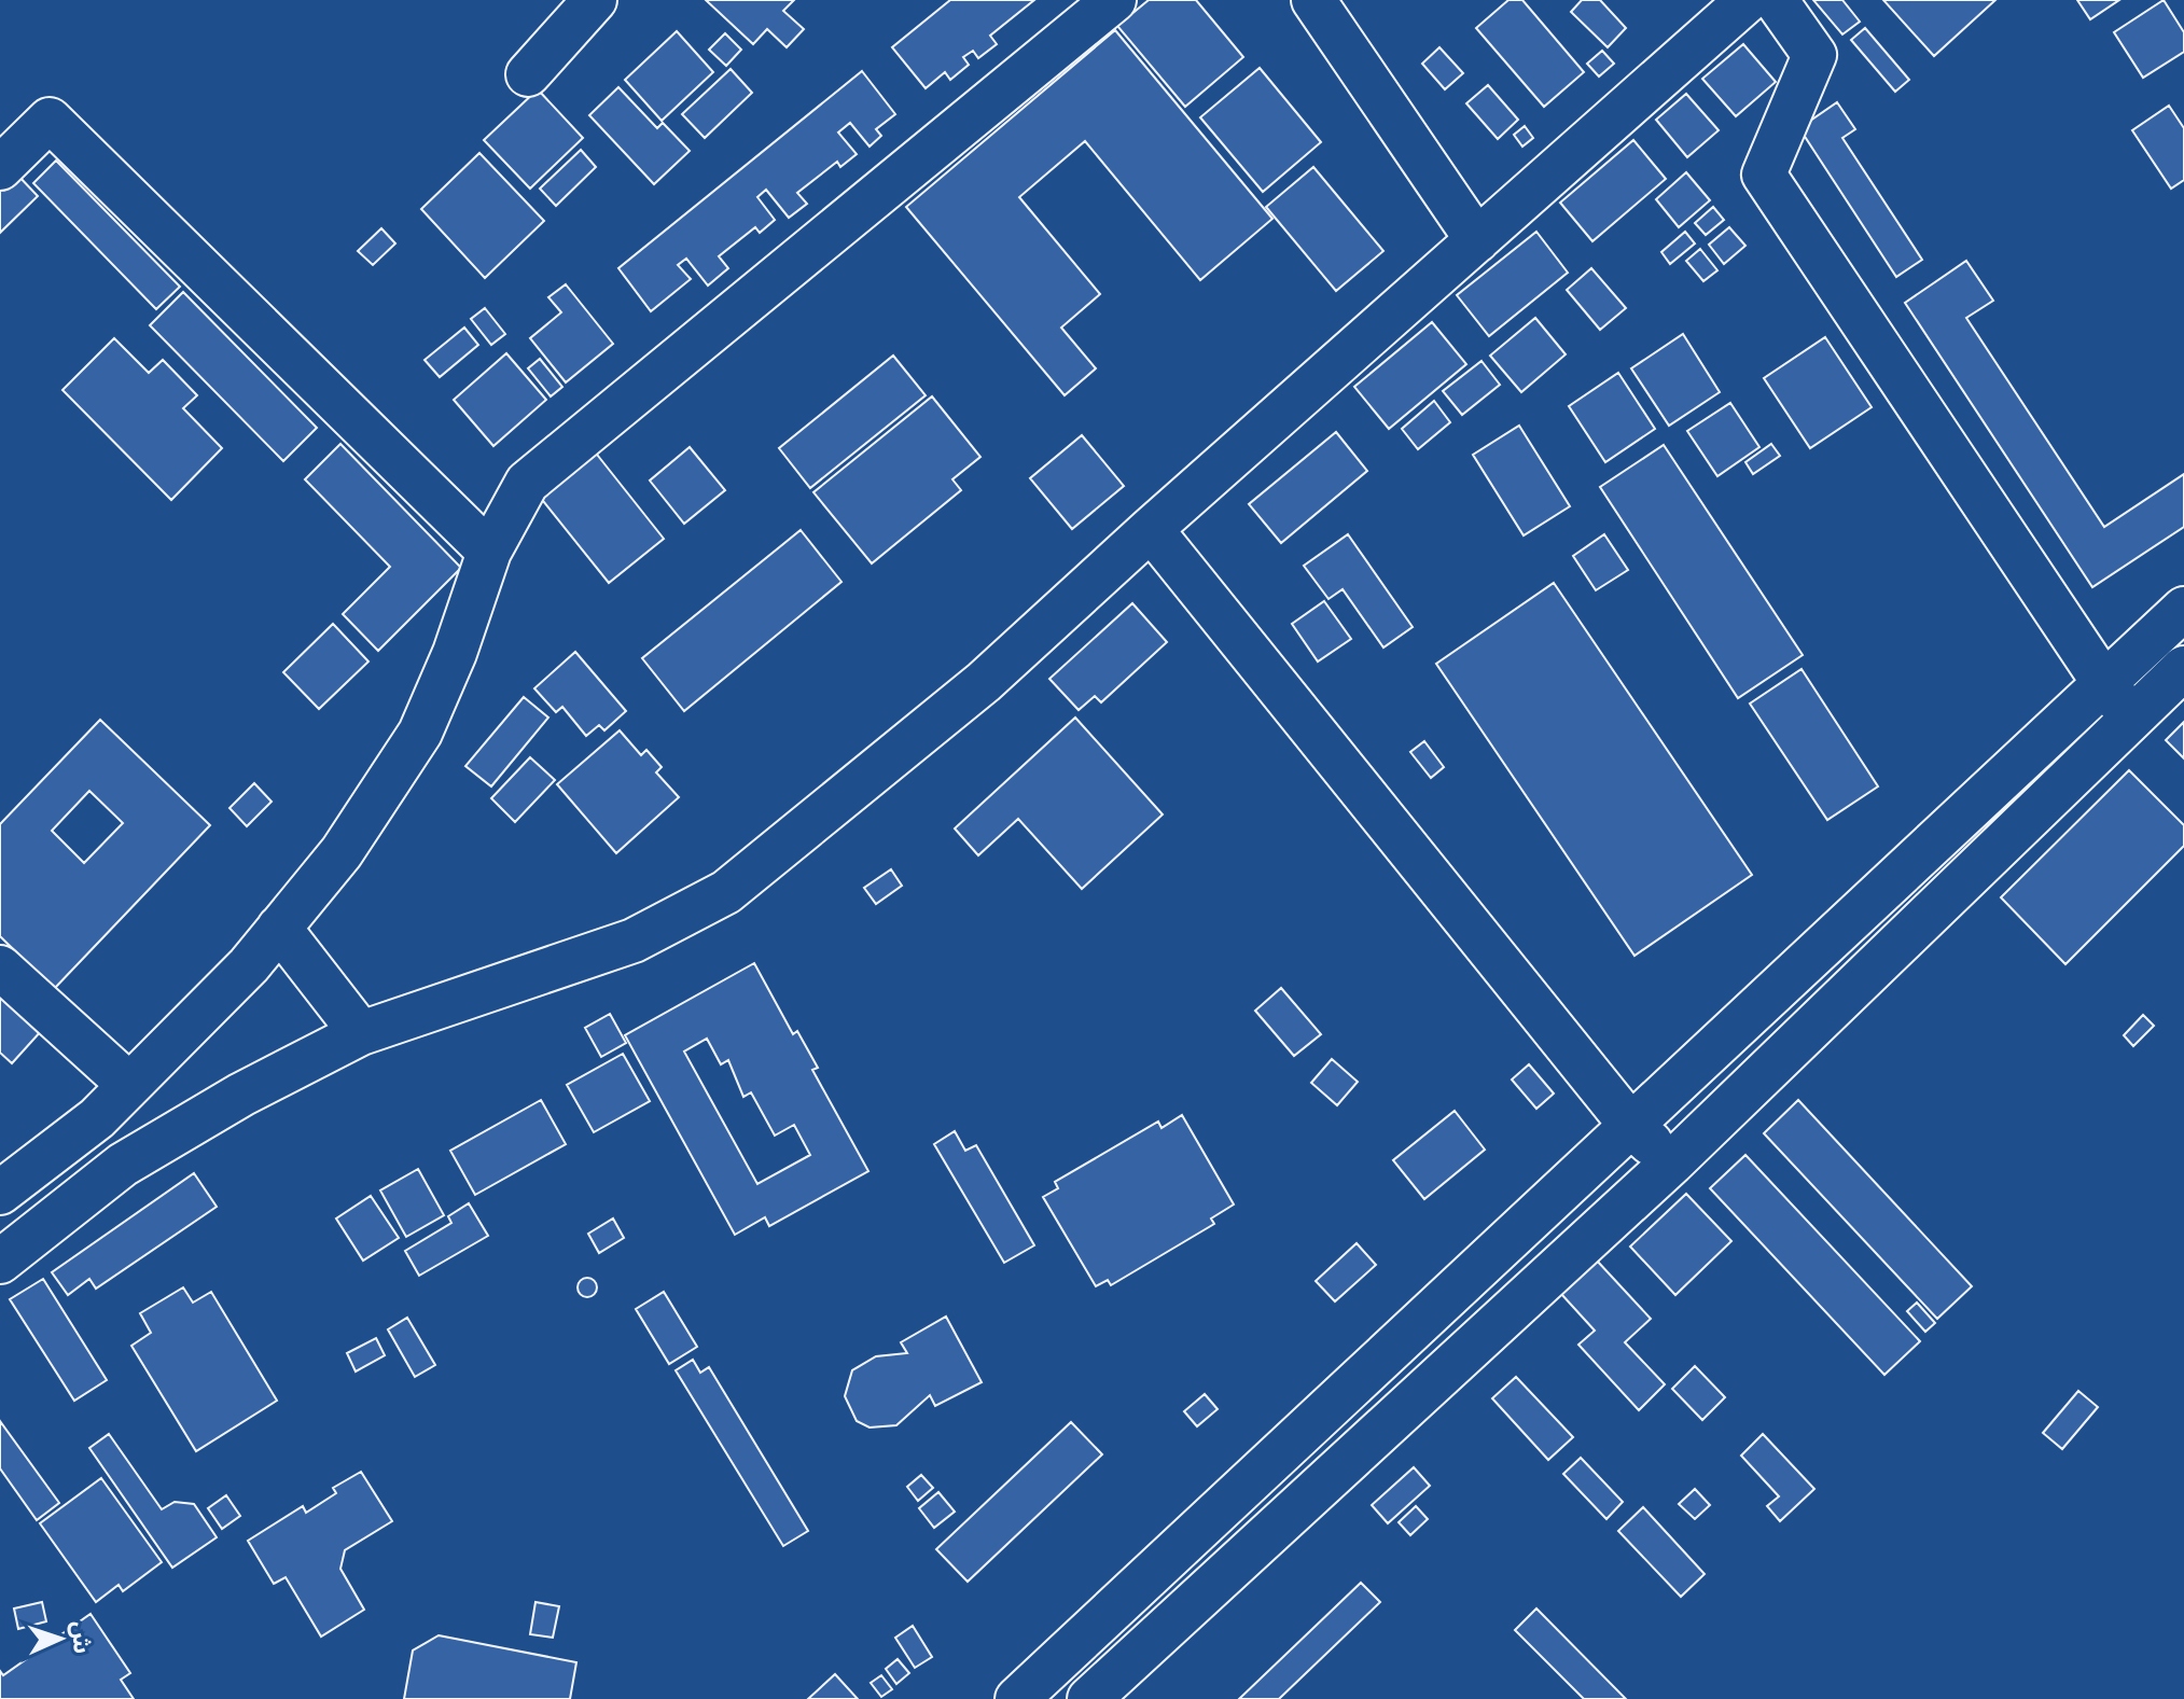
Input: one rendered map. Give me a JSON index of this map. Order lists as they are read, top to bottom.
{
  "north": "right"
}
